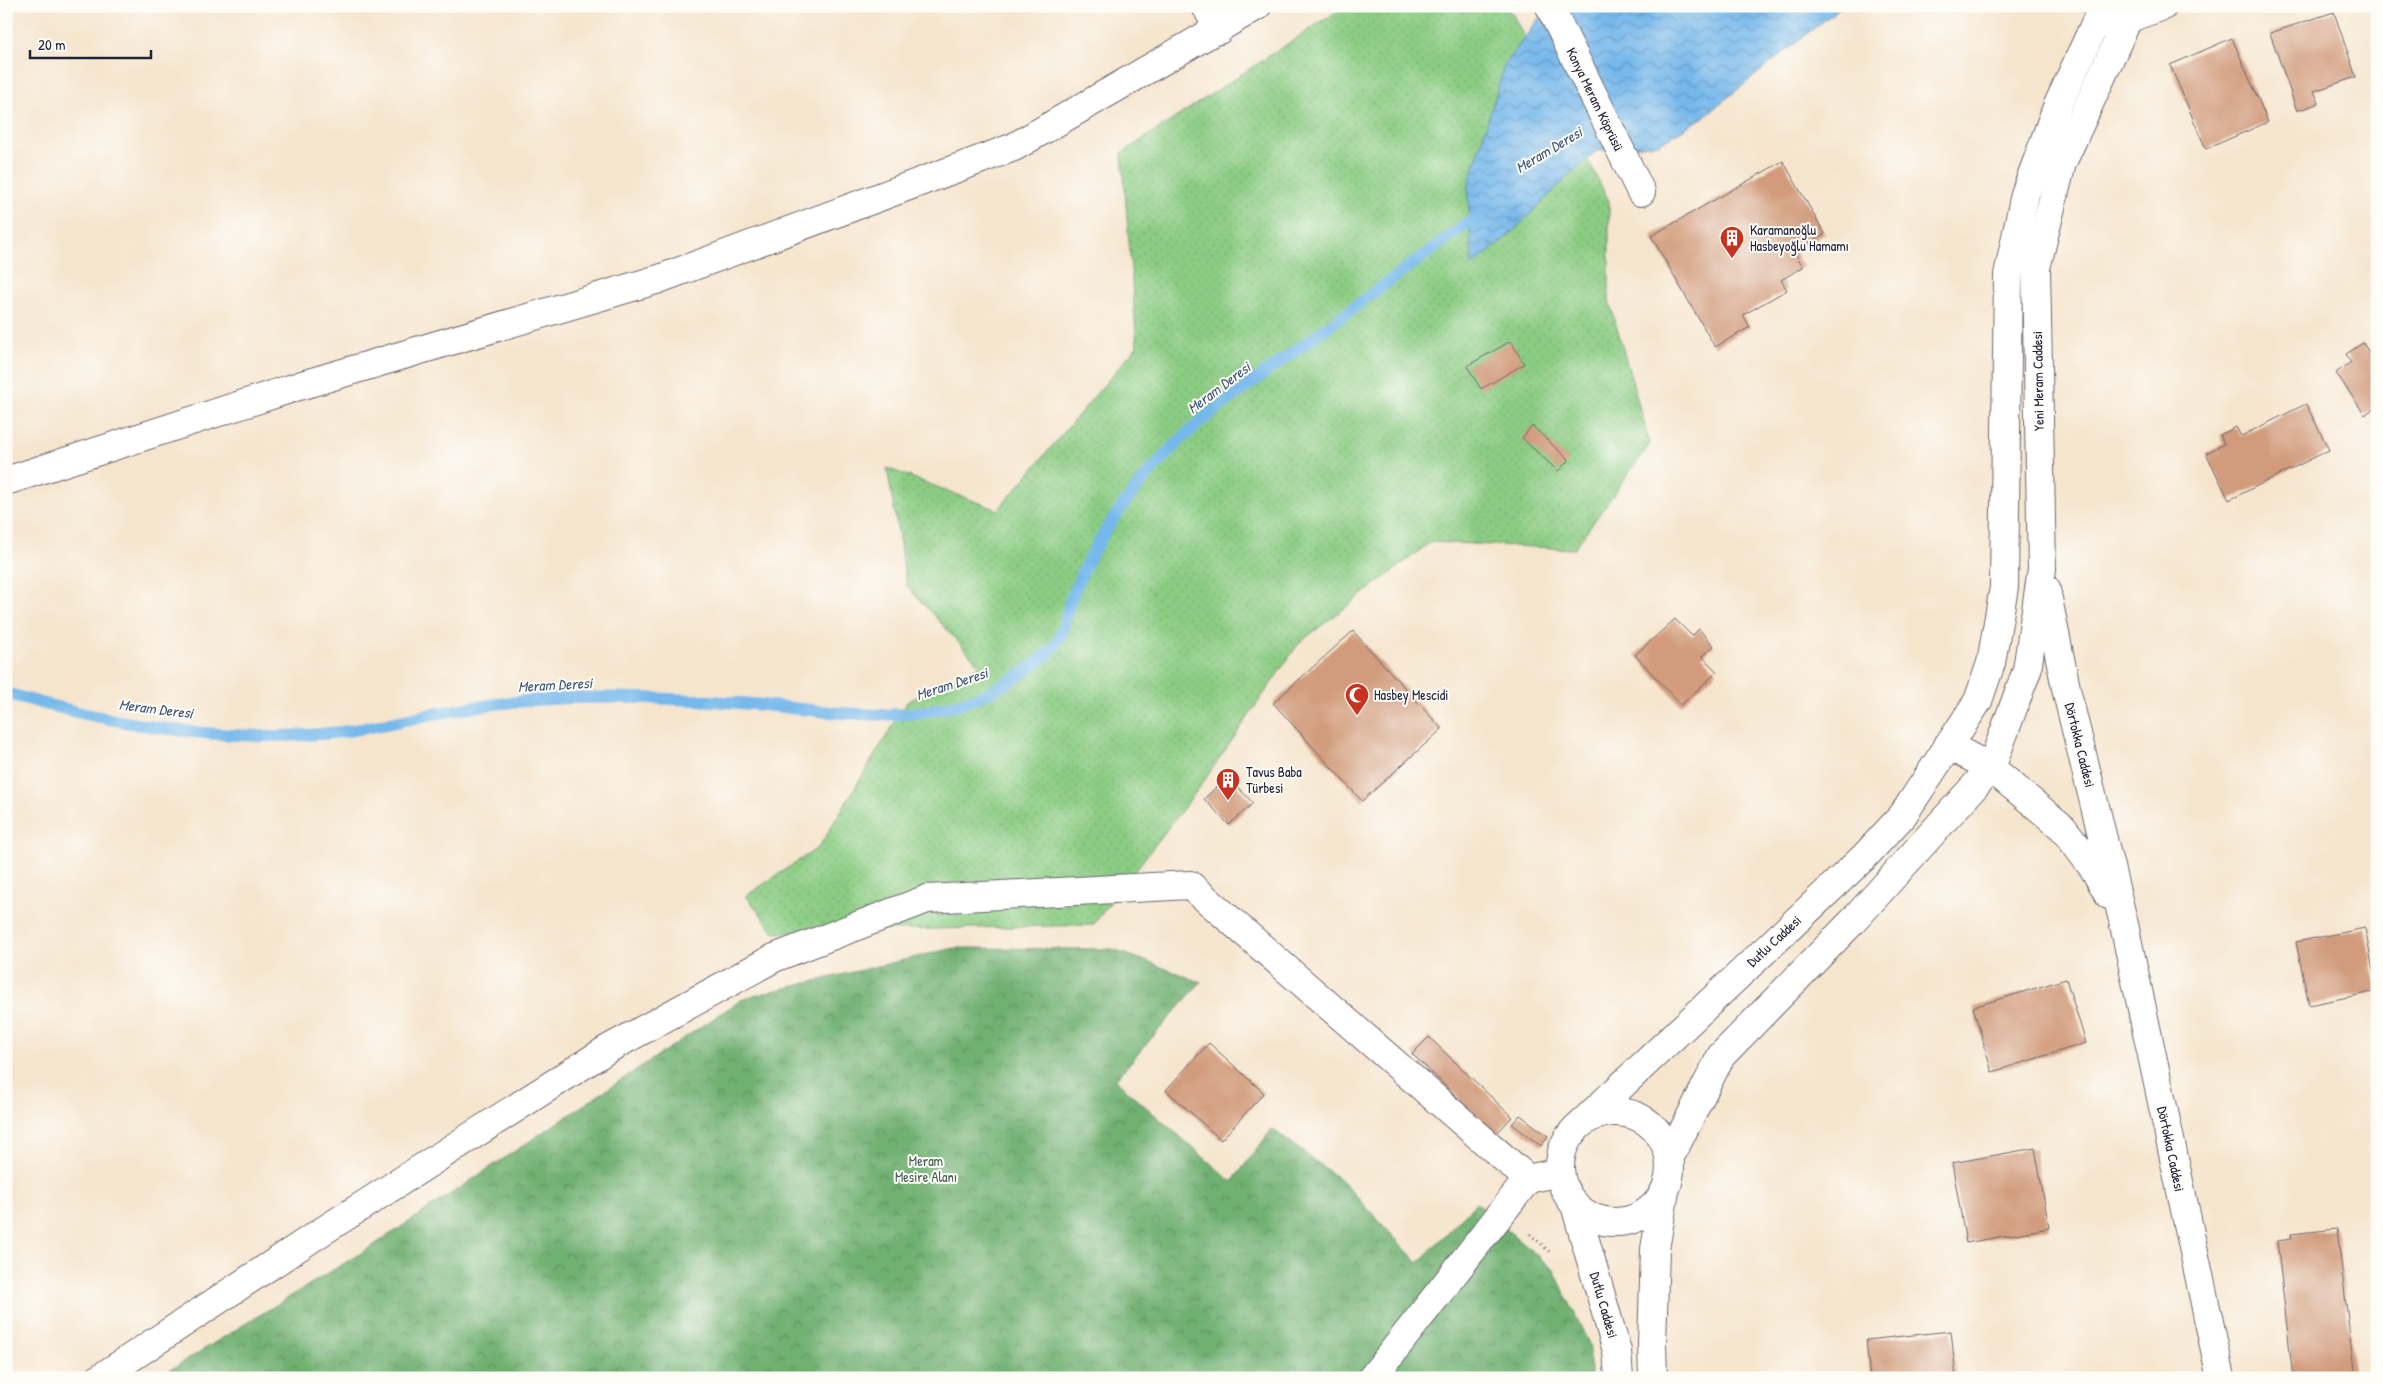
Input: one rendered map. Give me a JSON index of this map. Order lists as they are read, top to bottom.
{
  "streets": {
    "street": [
      "Konya Meram Köprüsü",
      "Yeni Meram Caddesi",
      "Dörtokka Caddesi",
      "Dutlu Caddesi"
    ]
  },
  "crossings": [
    ["Yeni Meram Caddesi", "Dörtokka Caddesi"],
    ["Dörtokka Caddesi", "Dutlu Caddesi"]
  ],
  "water": ["Meram Deresi"],
  "parks": ["Meram Mesire Alanı"],
  "places": {
    "building": ["Karamanoğlu Hasbeyoğlu Hamamı", "Tavus Baba Türbesi"],
    "mosque": ["Hasbey Mescidi"]
  },
  "scale_bar": "20 m"
}
